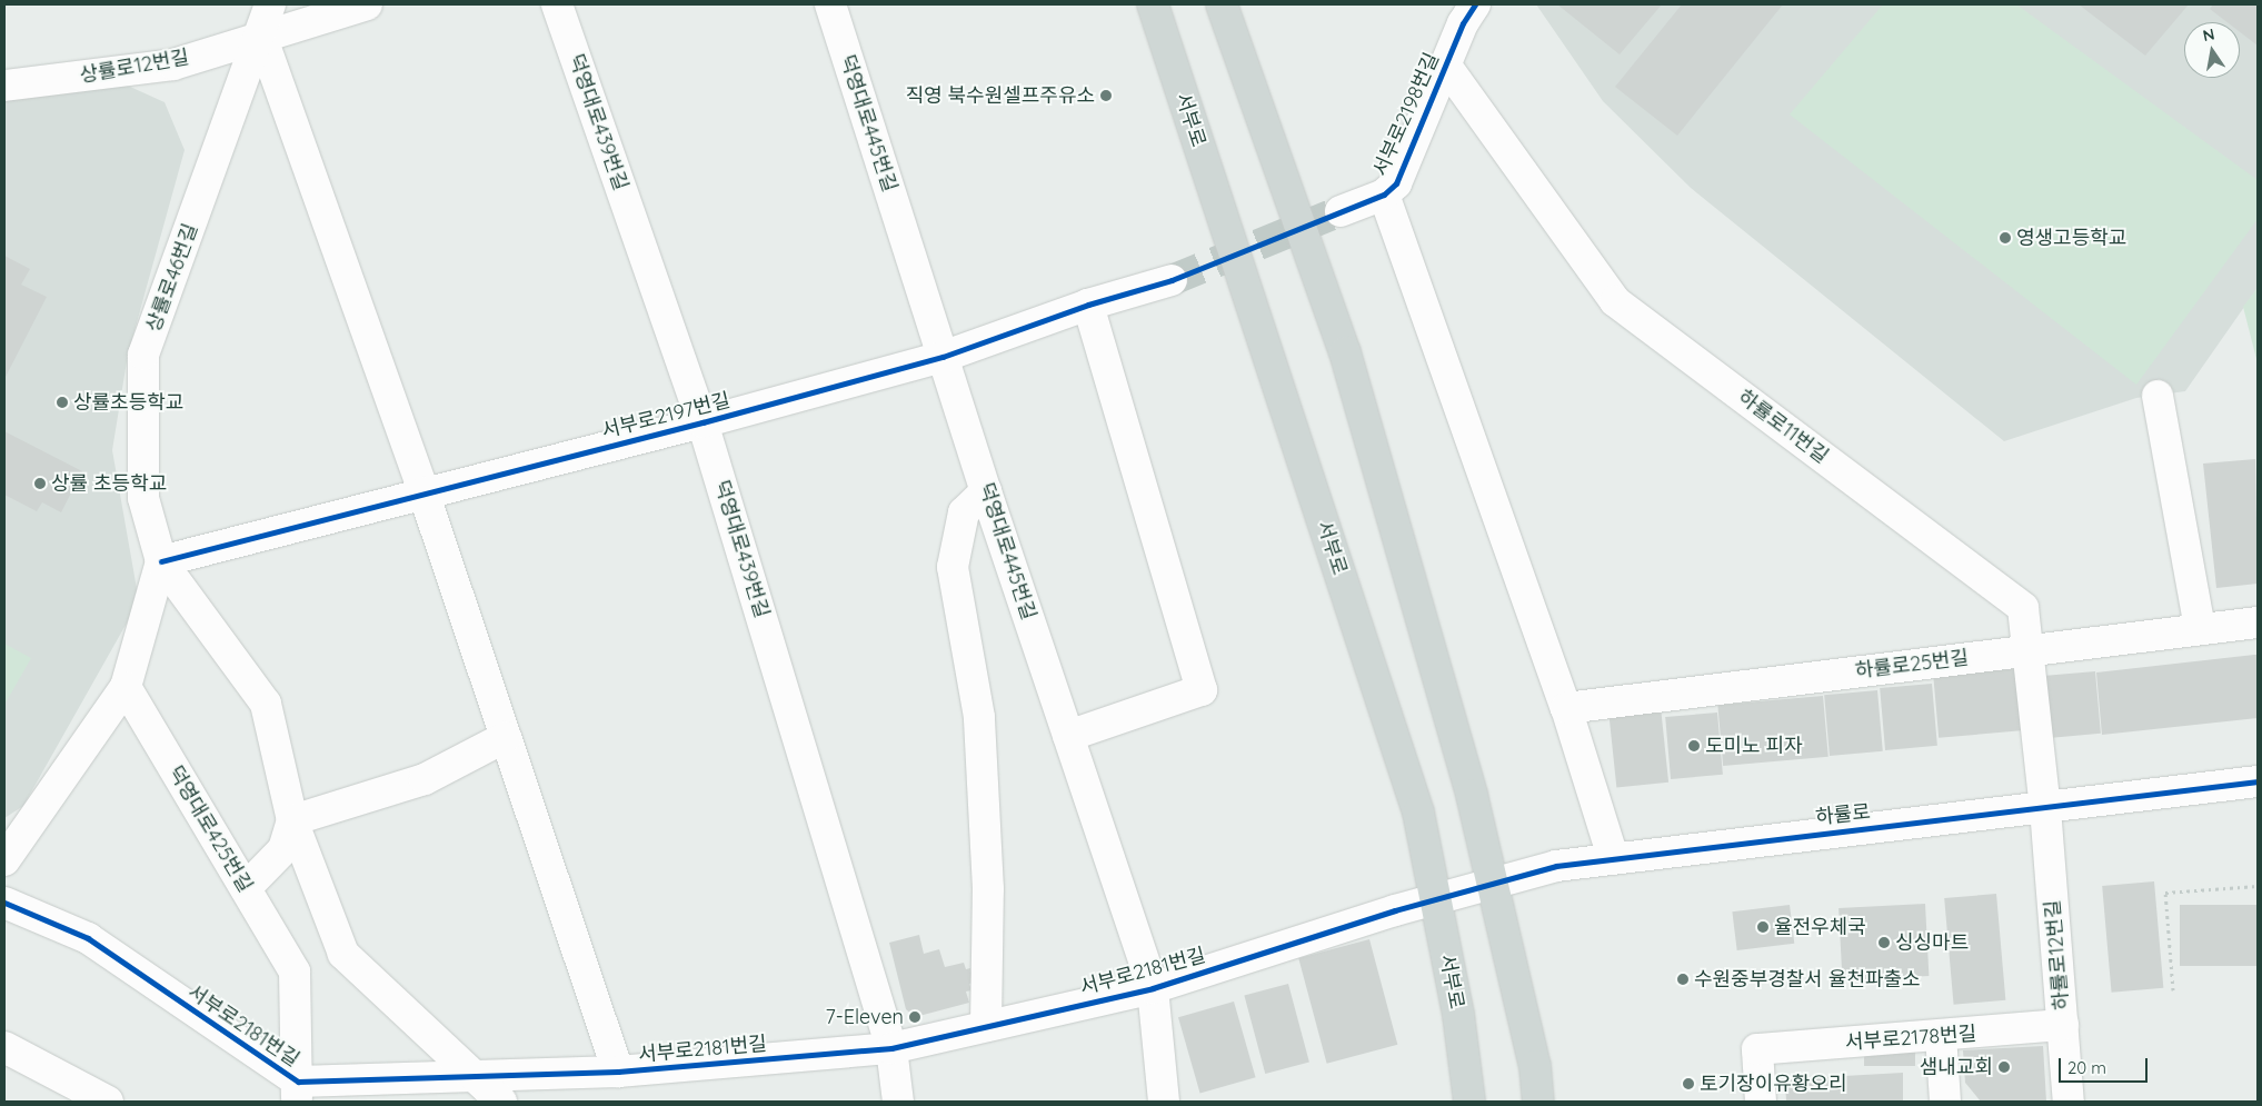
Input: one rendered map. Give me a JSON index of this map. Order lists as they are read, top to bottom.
{
  "streets": {
    "main road": ["서부로"],
    "street": [
      "상률로12번길",
      "서부로2198번길",
      "덕영대로439번길",
      "덕영대로445번길",
      "상률로46번길",
      "서부로2197번길",
      "하률로11번길",
      "하률로25번길",
      "하률로",
      "덕영대로425번길",
      "하률로12번길",
      "서부로2181번길",
      "서부로2178번길"
    ]
  },
  "crossings": [
    ["상률로12번길", "상률로46번길"],
    ["서부로2198번길", "하률로11번길"],
    ["서부로", "하률로"],
    ["서부로", "서부로2181번길"],
    ["덕영대로439번길", "서부로2197번길"],
    ["덕영대로439번길", "서부로2181번길"],
    ["덕영대로445번길", "서부로2197번길"],
    ["덕영대로445번길", "서부로2181번길"],
    ["상률로46번길", "서부로2197번길"],
    ["하률로11번길", "하률로25번길"],
    ["하률로11번길", "하률로"],
    ["하률로11번길", "하률로12번길"],
    ["하률로", "하률로12번길"],
    ["하률로", "서부로2181번길"],
    ["덕영대로425번길", "서부로2181번길"],
    ["하률로12번길", "서부로2178번길"]
  ],
  "places": [
    "직영 북수원셀프주유소",
    "영생고등학교",
    "상률초등학교",
    "상률 초등학교",
    "도미노 피자",
    "율전우체국",
    "싱싱마트",
    "수원중부경찰서 율천파출소",
    "7-Eleven",
    "샘내교회",
    "토기장이유황오리"
  ],
  "scale_bar": "20 m",
  "north": "top"
}
